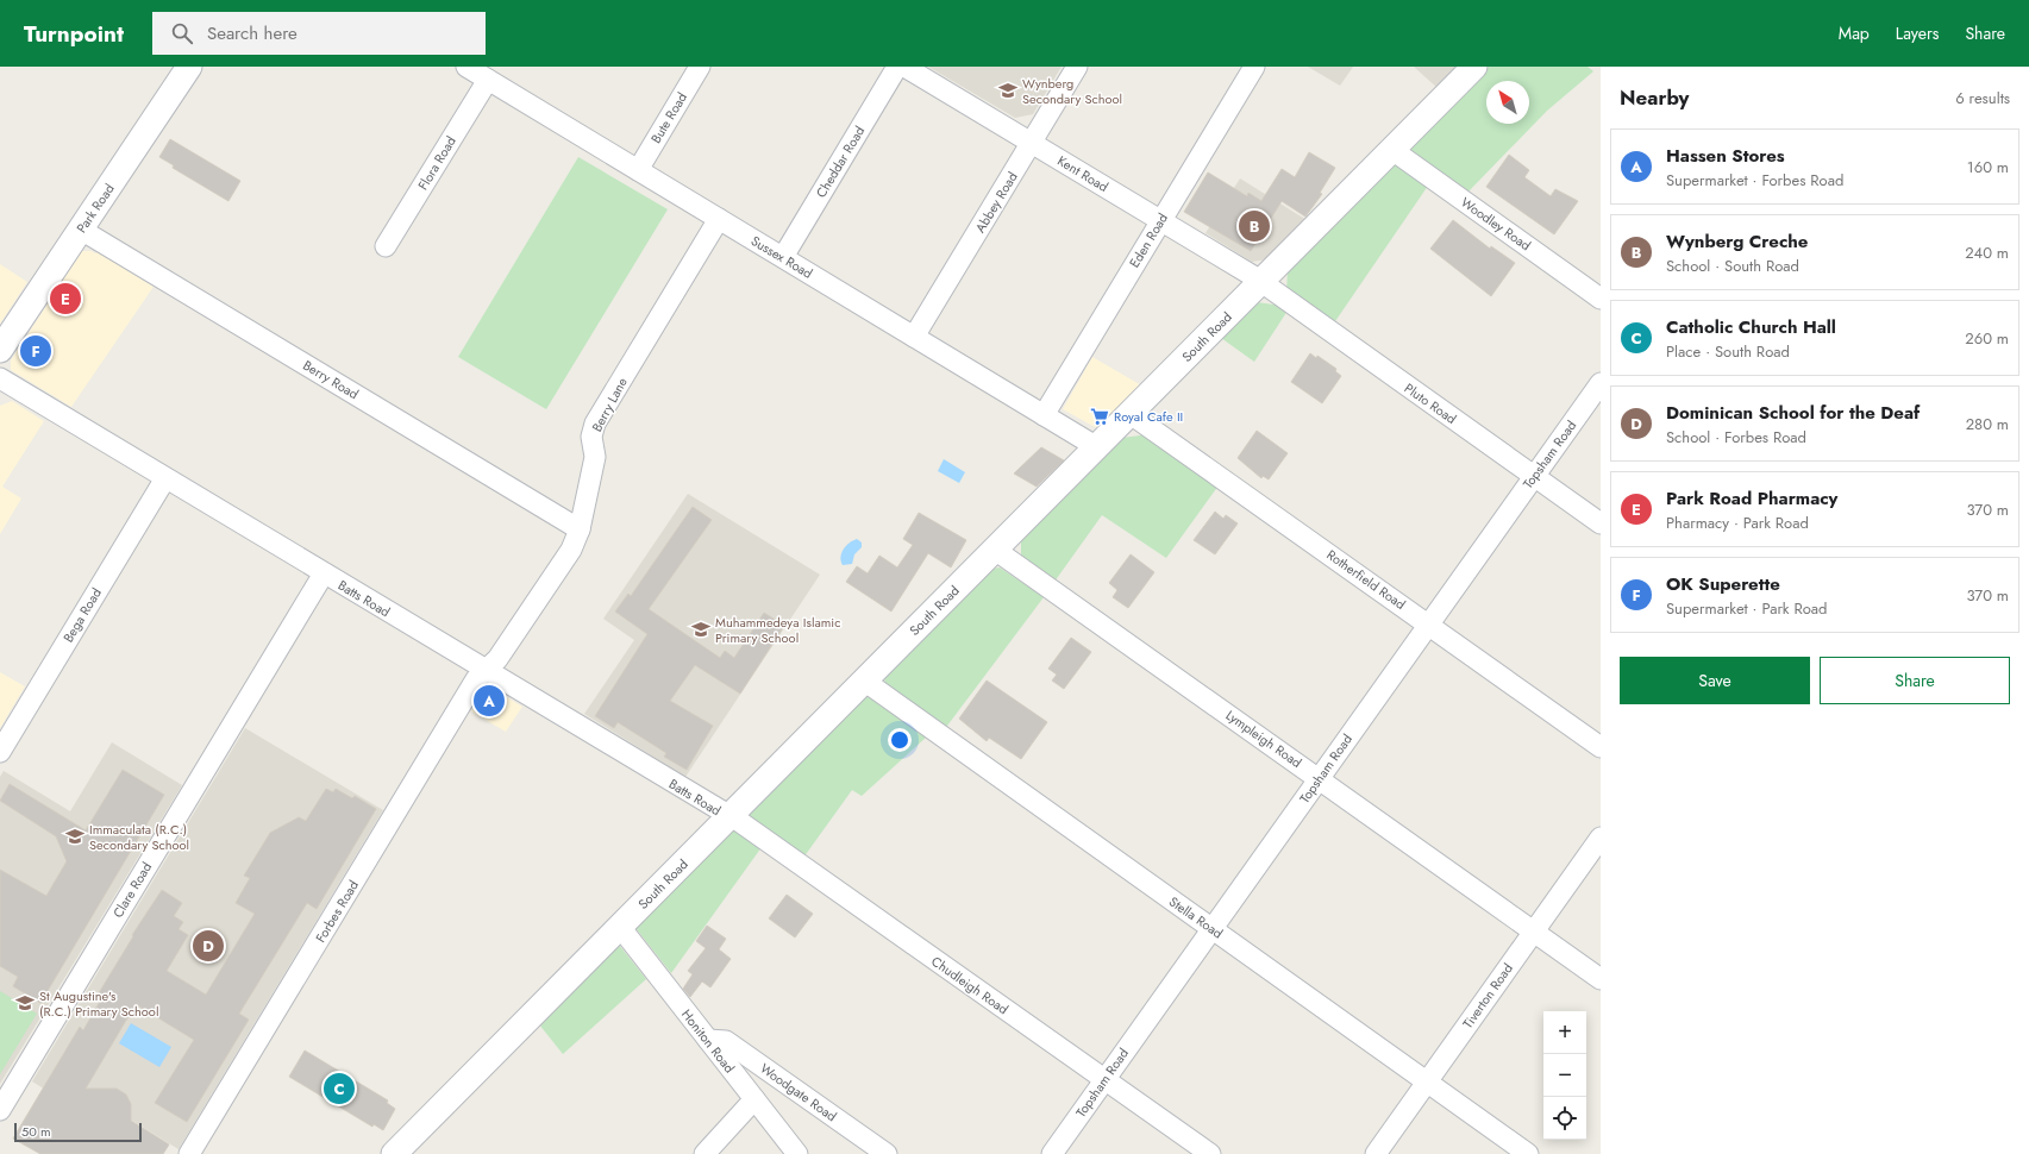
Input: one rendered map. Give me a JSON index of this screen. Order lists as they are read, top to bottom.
{
  "streets": {
    "street": [
      "Bute Road",
      "Cheddar Road",
      "Flora Road",
      "Kent Road",
      "Abbey Road",
      "Park Road",
      "Woodley Road",
      "Eden Road",
      "Sussex Road",
      "South Road",
      "Berry Road",
      "Pluto Road",
      "Berry Lane",
      "Topsham Road",
      "Rotherfield Road",
      "Batts Road",
      "Bega Road",
      "Lympleigh Road",
      "Clare Road",
      "Forbes Road",
      "Stella Road",
      "Chudleigh Road",
      "Tiverton Road",
      "Honiton Road",
      "Woodgate Road"
    ]
  },
  "crossings": [
    ["Bute Road", "Sussex Road"],
    ["Cheddar Road", "Sussex Road"],
    ["Flora Road", "Sussex Road"],
    ["Kent Road", "Abbey Road"],
    ["Kent Road", "Eden Road"],
    ["Kent Road", "South Road"],
    ["Kent Road", "Pluto Road"],
    ["Abbey Road", "Sussex Road"],
    ["Park Road", "Berry Road"],
    ["Woodley Road", "South Road"],
    ["Eden Road", "Sussex Road"],
    ["Sussex Road", "South Road"],
    ["Sussex Road", "Berry Lane"],
    ["South Road", "Pluto Road"],
    ["South Road", "Rotherfield Road"],
    ["South Road", "Batts Road"],
    ["South Road", "Lympleigh Road"],
    ["South Road", "Stella Road"],
    ["South Road", "Chudleigh Road"],
    ["South Road", "Honiton Road"],
    ["Berry Road", "Berry Lane"],
    ["Pluto Road", "Topsham Road"],
    ["Berry Lane", "Batts Road"],
    ["Berry Lane", "Forbes Road"],
    ["Topsham Road", "Rotherfield Road"],
    ["Topsham Road", "Lympleigh Road"],
    ["Topsham Road", "Stella Road"],
    ["Topsham Road", "Chudleigh Road"],
    ["Batts Road", "Bega Road"],
    ["Batts Road", "Clare Road"],
    ["Batts Road", "Forbes Road"],
    ["Batts Road", "Chudleigh Road"],
    ["Lympleigh Road", "Tiverton Road"],
    ["Stella Road", "Tiverton Road"],
    ["Honiton Road", "Woodgate Road"]
  ],
  "places": {
    "school or university": [
      "Wynberg Secondary School",
      "Muhammedeya Islamic Primary School",
      "Immaculata (R.C.) Secondary School",
      "St Augustine's (R.C.) Primary School"
    ],
    "supermarket": ["Royal Cafe II"]
  },
  "scale_bar": "50 m",
  "north": "top left",
  "page": {
    "header": "Turnpoint",
    "search": "Search here",
    "nav": ["Map", "Layers", "Share"],
    "heading": ["Nearby", "6 results"],
    "list": [
      {
        "mark": "A",
        "name": "Hassen Stores",
        "note": "Supermarket · Forbes Road",
        "value": "160 m"
      },
      {
        "mark": "B",
        "name": "Wynberg Creche",
        "note": "School · South Road",
        "value": "240 m"
      },
      {
        "mark": "C",
        "name": "Catholic Church Hall",
        "note": "Place · South Road",
        "value": "260 m"
      },
      {
        "mark": "D",
        "name": "Dominican School for the Deaf",
        "note": "School · Forbes Road",
        "value": "280 m"
      },
      {
        "mark": "E",
        "name": "Park Road Pharmacy",
        "note": "Pharmacy · Park Road",
        "value": "370 m"
      },
      {
        "mark": "F",
        "name": "OK Superette",
        "note": "Supermarket · Park Road",
        "value": "370 m"
      }
    ],
    "pins": [
      "B",
      "E",
      "F",
      "A",
      "D",
      "C"
    ],
    "buttons": ["Save", "Share"],
    "map_buttons": ["+", "−"],
    "scale": "50 m"
  }
}
